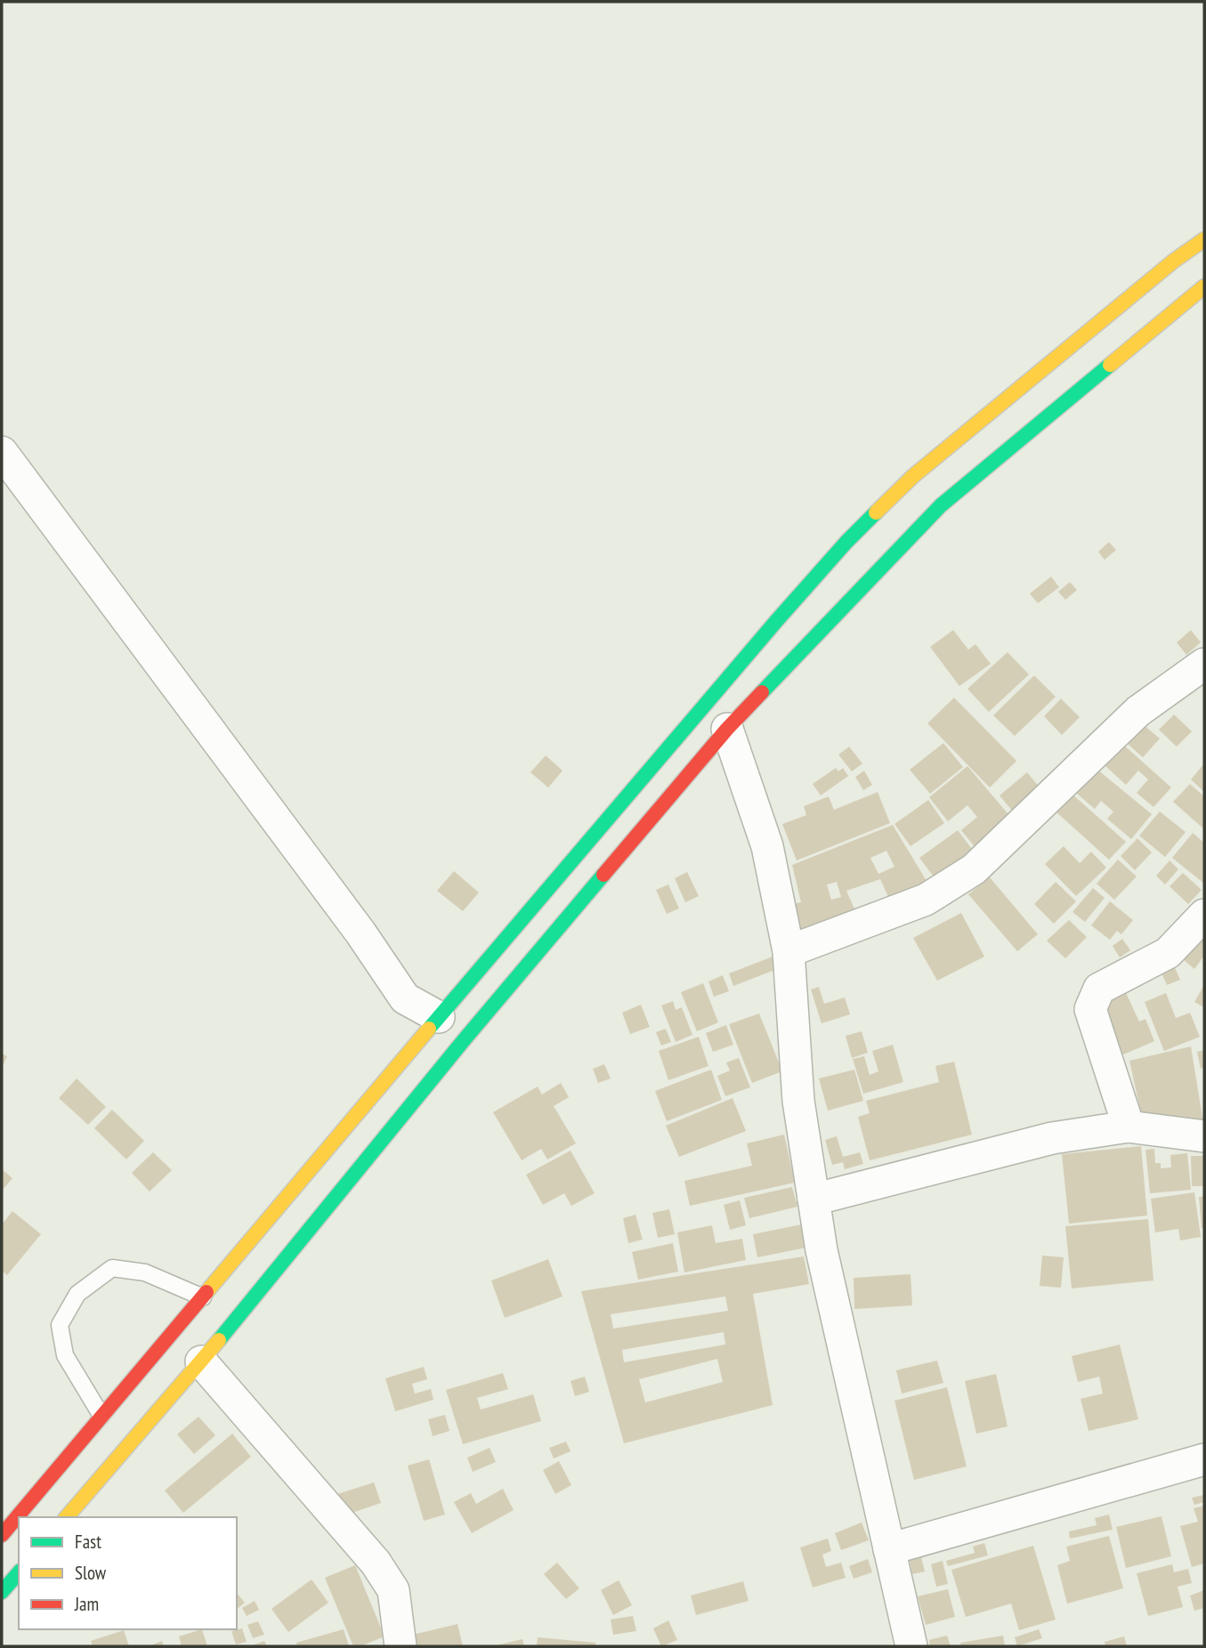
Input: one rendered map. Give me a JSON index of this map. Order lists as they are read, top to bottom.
{
  "legend": ["Fast", "Slow", "Jam"]
}
